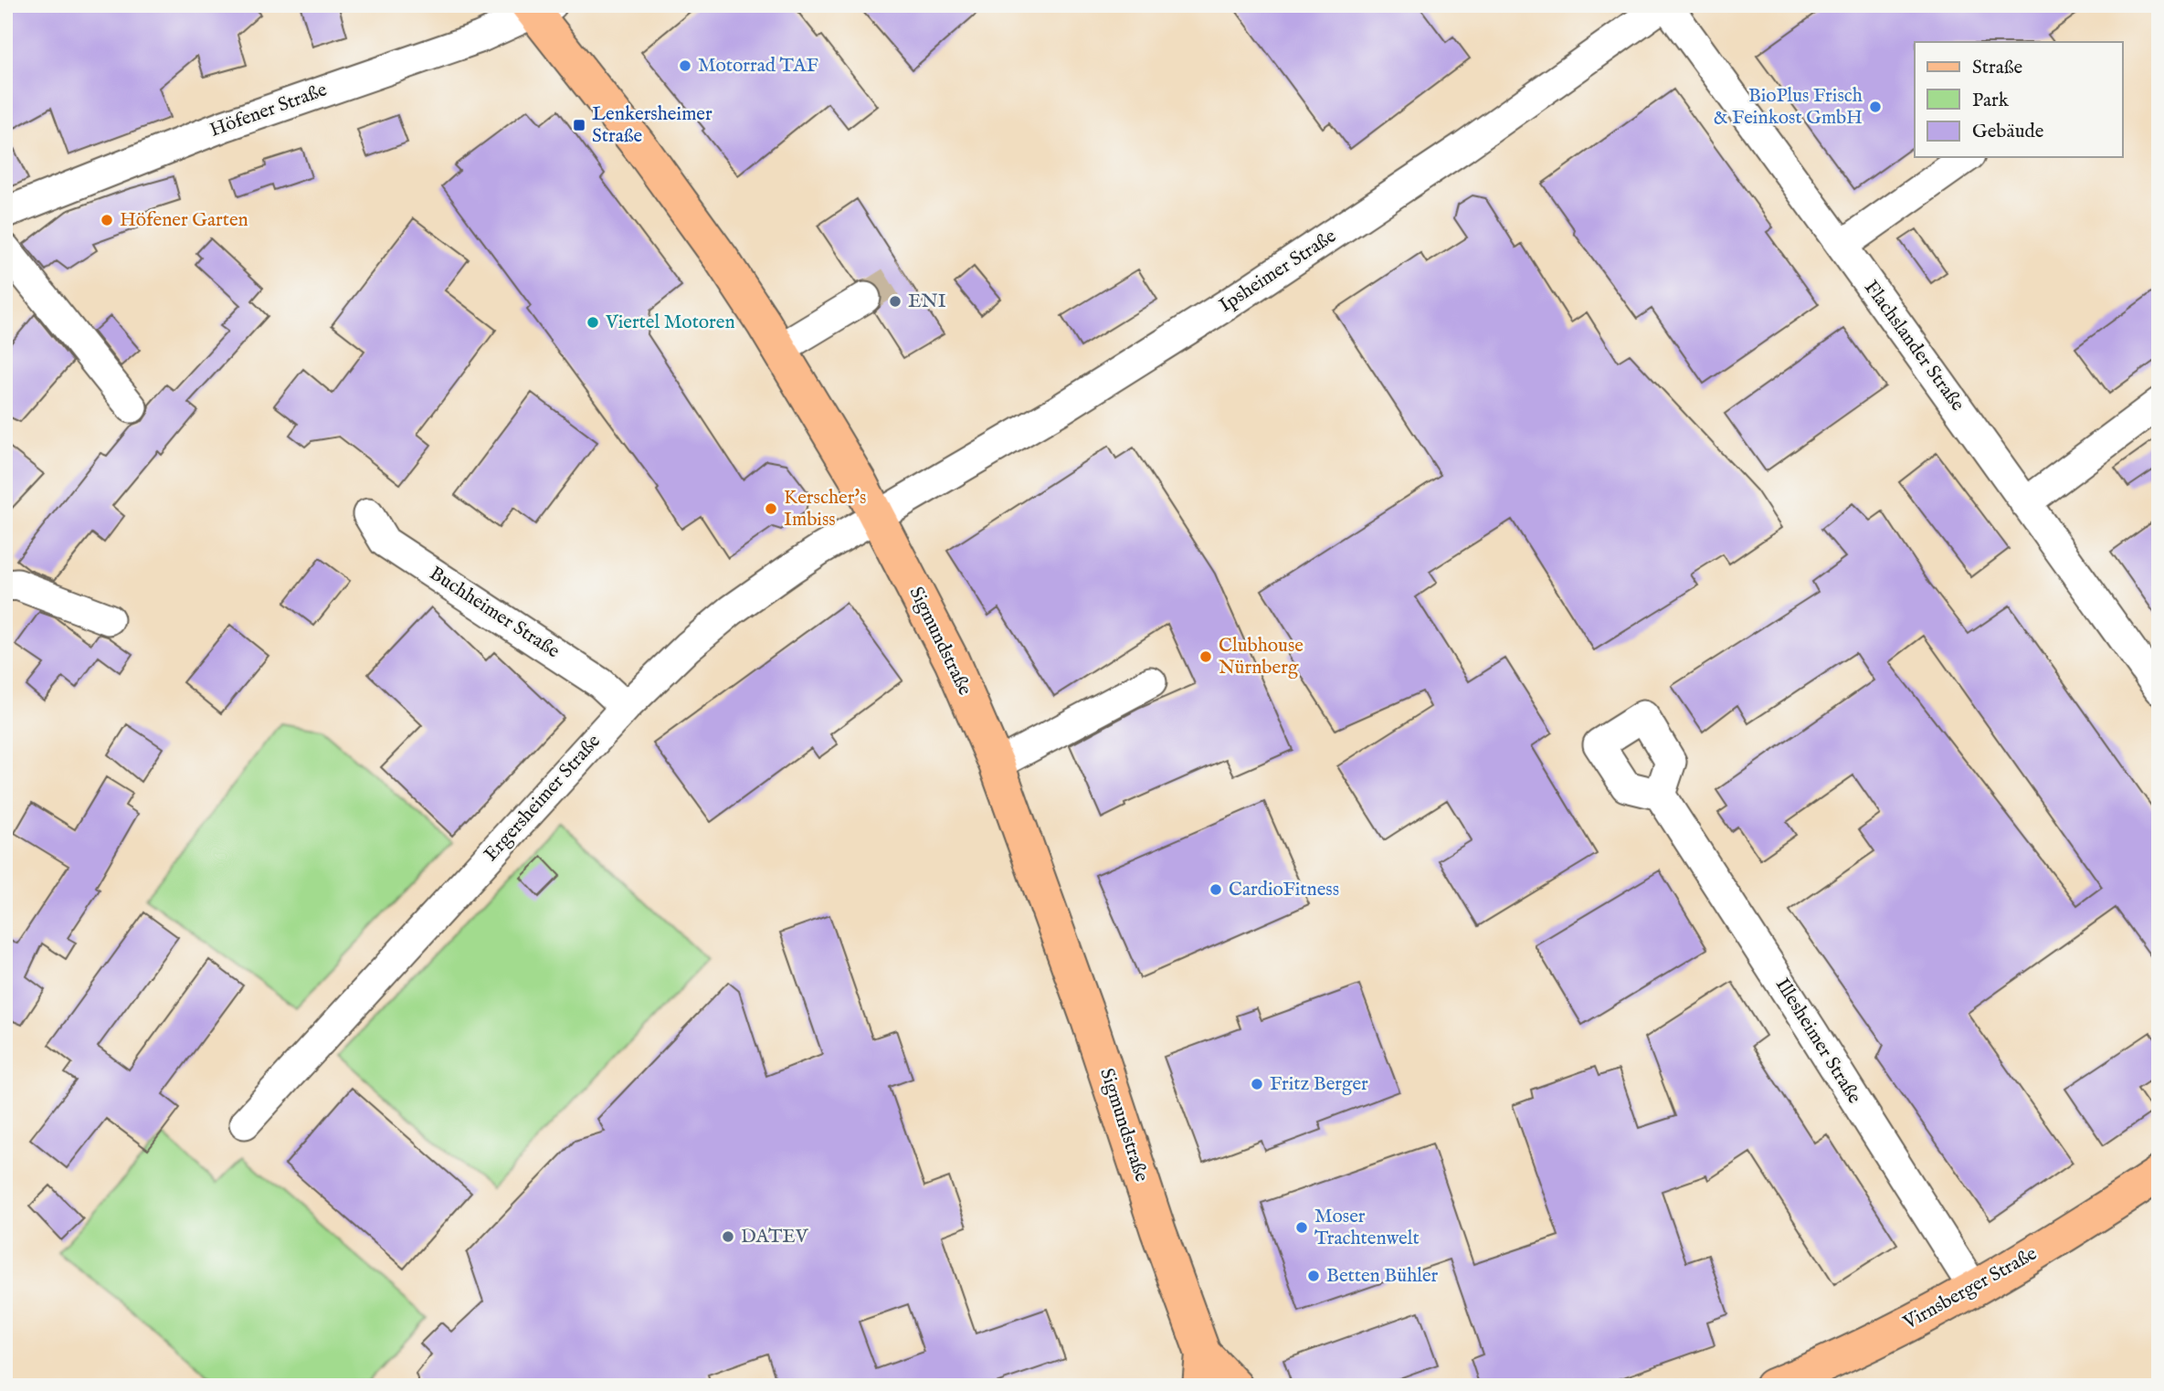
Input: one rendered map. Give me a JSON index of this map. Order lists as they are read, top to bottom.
{
  "streets": {
    "main road": ["Sigmundstraße", "Virnsberger Straße"],
    "street": [
      "Höfener Straße",
      "Ipsheimer Straße",
      "Flachslander Straße",
      "Buchheimer Straße",
      "Ergersheimer Straße",
      "Illesheimer Straße"
    ]
  },
  "crossings": [
    ["Höfener Straße", "Sigmundstraße"],
    ["Ipsheimer Straße", "Flachslander Straße"],
    ["Ipsheimer Straße", "Sigmundstraße"],
    ["Ipsheimer Straße", "Ergersheimer Straße"],
    ["Buchheimer Straße", "Ergersheimer Straße"],
    ["Sigmundstraße", "Ergersheimer Straße"],
    ["Illesheimer Straße", "Virnsberger Straße"]
  ],
  "places": {
    "other": [
      "Motorrad TAF",
      "BioPlus Frisch & Feinkost GmbH",
      "Höfener Garten",
      "ENI",
      "Viertel Motoren",
      "Kerscher's Imbiss",
      "Clubhouse Nürnberg",
      "CardioFitness",
      "Fritz Berger",
      "Moser Trachtenwelt",
      "DATEV",
      "Betten Bühler"
    ],
    "transit": ["Lenkersheimer Straße"]
  },
  "legend": ["Straße", "Park", "Gebäude"]
}
